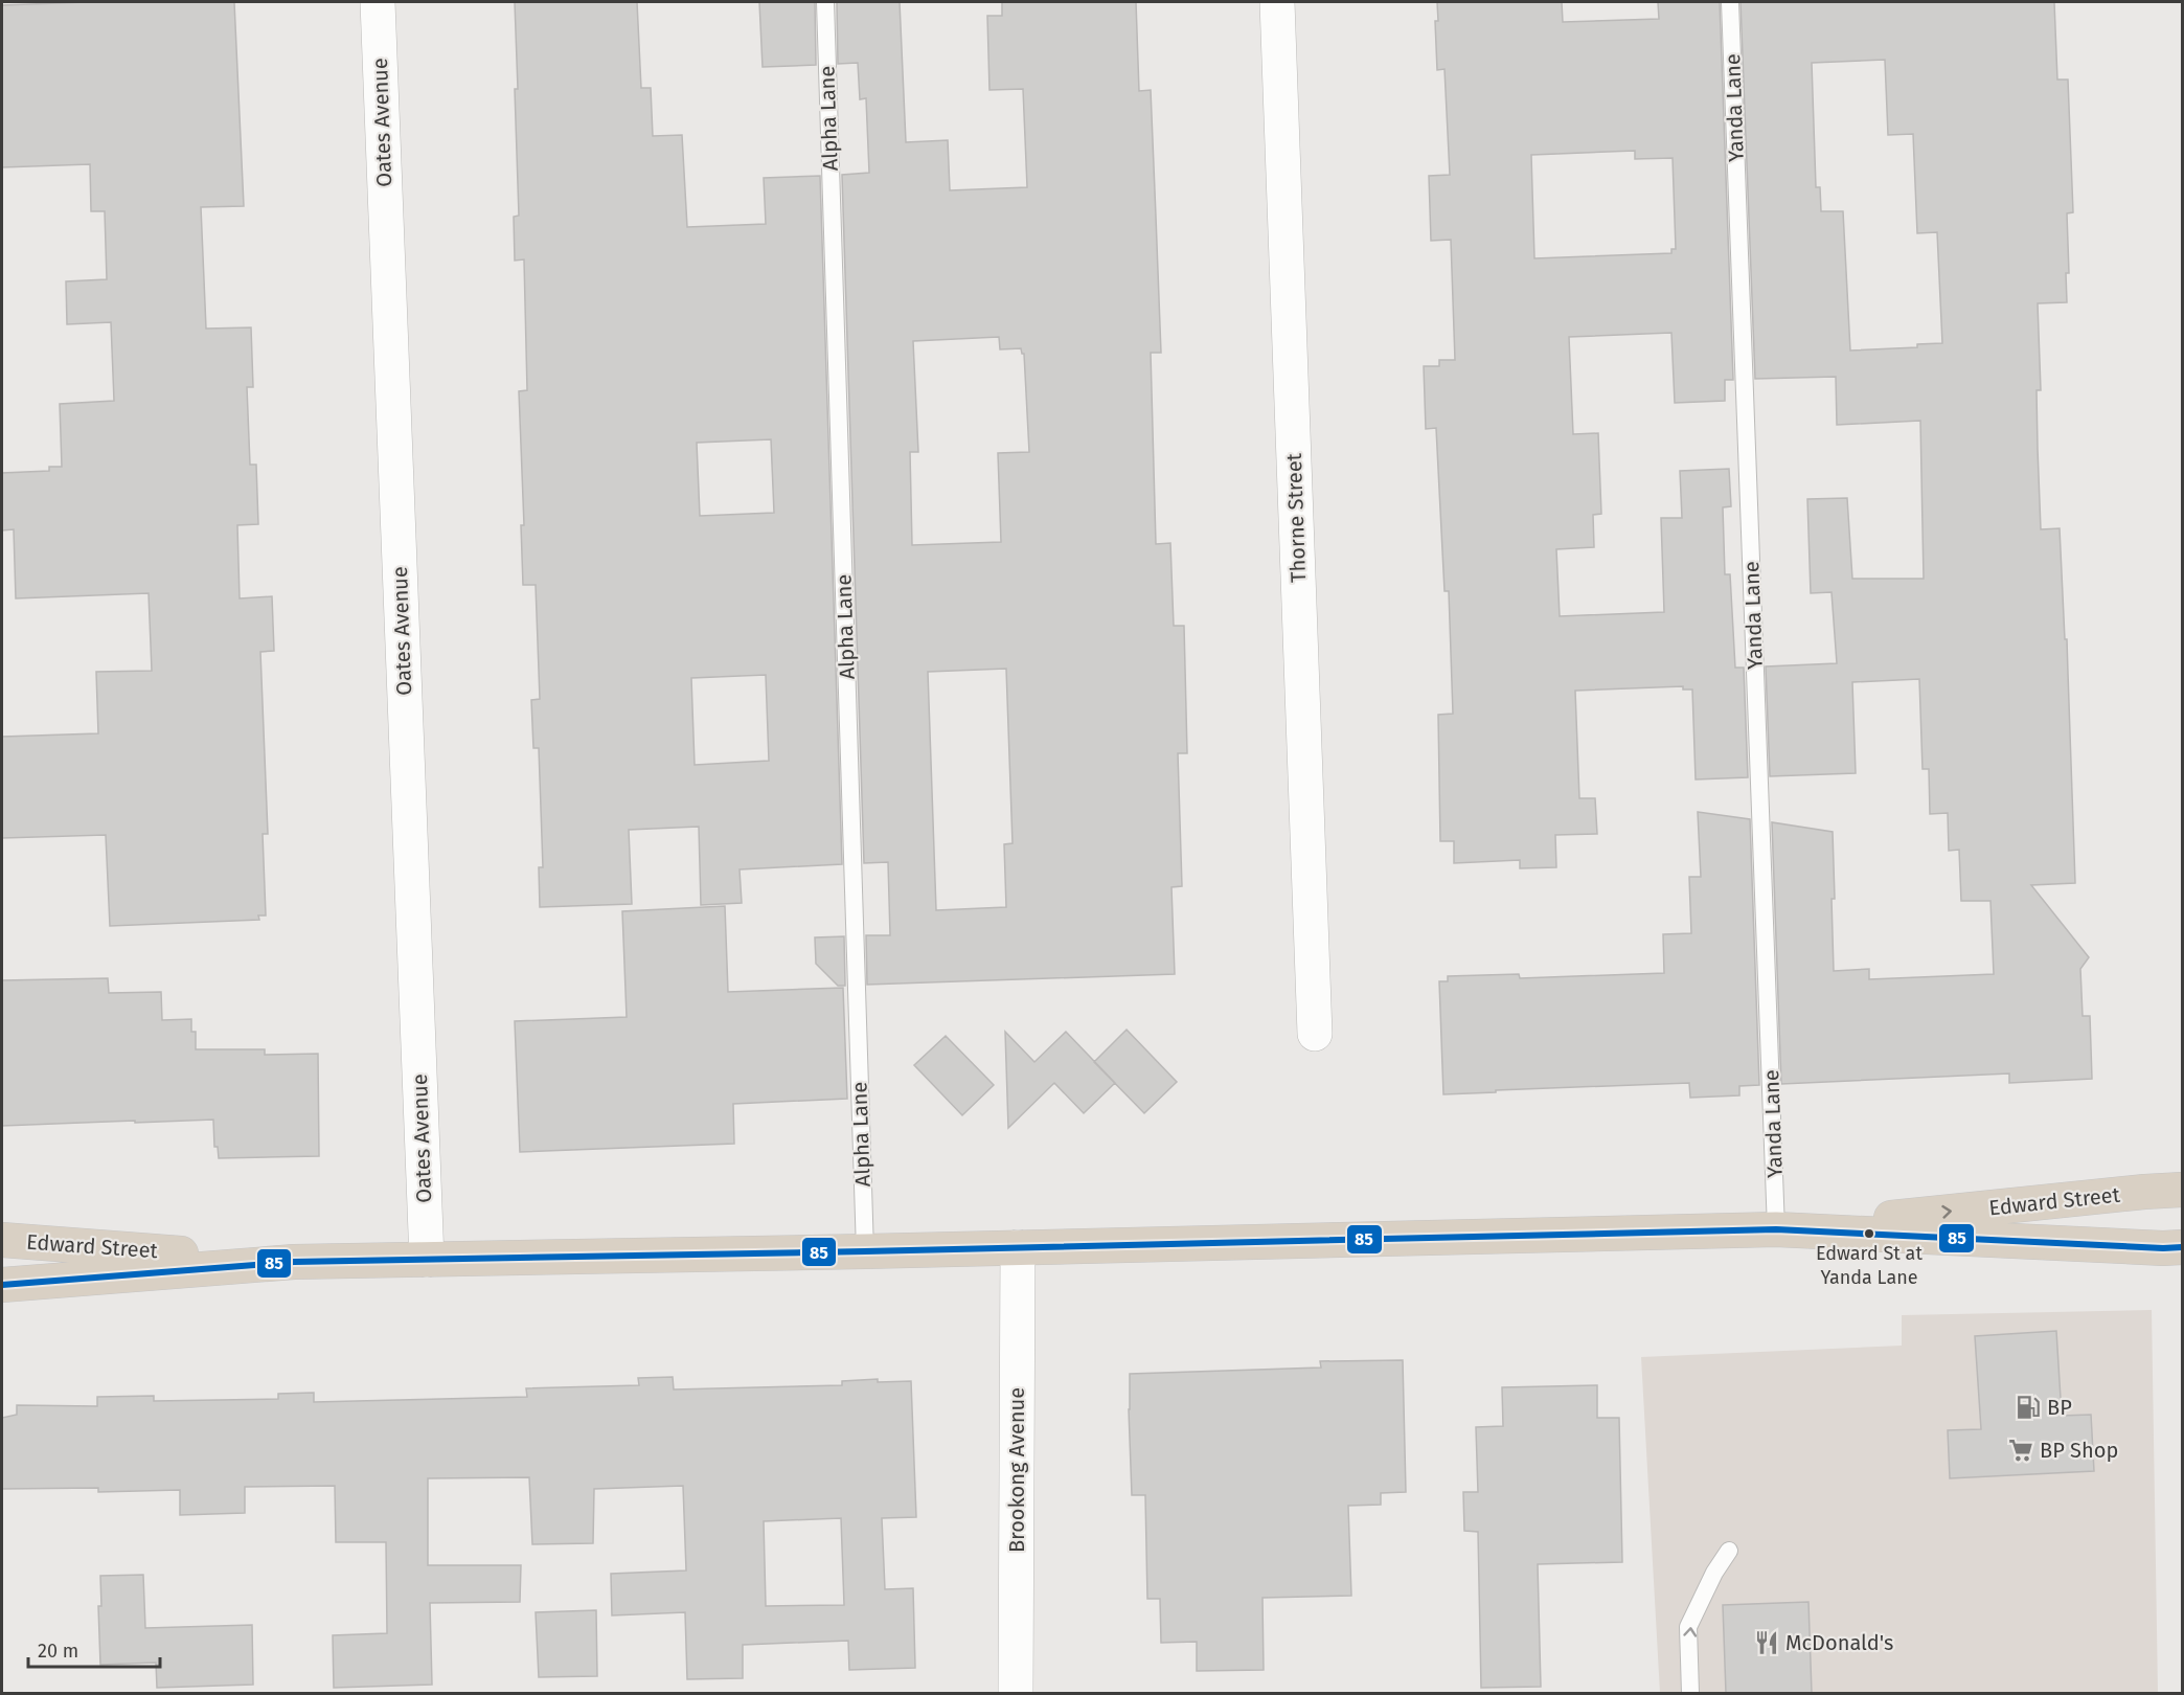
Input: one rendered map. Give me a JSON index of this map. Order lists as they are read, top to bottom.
{
  "streets": {
    "highway": ["Edward Street"],
    "street": ["Oates Avenue", "Thorne Street", "Brookong Avenue"],
    "lane": ["Yanda Lane", "Alpha Lane"]
  },
  "crossings": [
    ["Yanda Lane", "Edward Street"],
    ["Alpha Lane", "Edward Street"],
    ["Oates Avenue", "Edward Street"],
    ["Edward Street", "Brookong Avenue"]
  ],
  "places": {
    "other": ["Edward St at Yanda Lane"],
    "fuel station": ["BP"],
    "supermarket": ["BP Shop"],
    "restaurant": ["McDonald's"]
  },
  "lines": ["transit line 85"],
  "scale_bar": "20 m"
}
